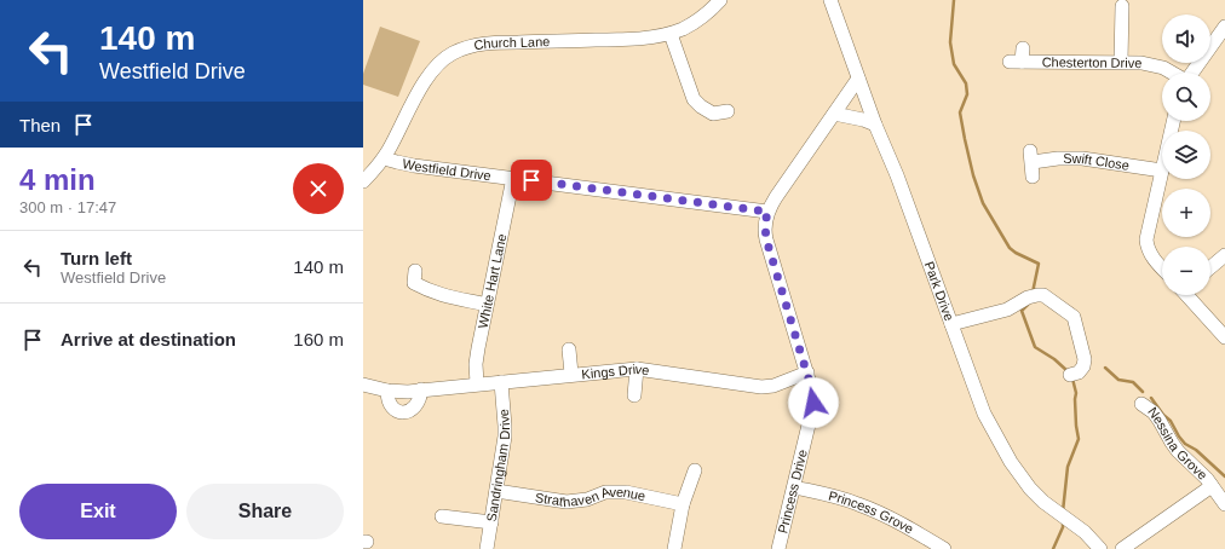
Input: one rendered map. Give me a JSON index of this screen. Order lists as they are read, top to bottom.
{
  "streets": {
    "street": [
      "Church Lane",
      "Chesterton Drive",
      "Swift Close",
      "Westfield Drive",
      "White Hart Lane",
      "Park Drive",
      "Kings Drive",
      "Nessina Grove",
      "Sandringham Drive",
      "Princess Drive",
      "Strathaven Avenue",
      "Princess Grove"
    ]
  },
  "crossings": [
    ["Church Lane", "Westfield Drive"],
    ["Westfield Drive", "White Hart Lane"],
    ["Westfield Drive", "Princess Drive"],
    ["White Hart Lane", "Kings Drive"],
    ["Kings Drive", "Sandringham Drive"],
    ["Kings Drive", "Princess Drive"],
    ["Sandringham Drive", "Strathaven Avenue"],
    ["Princess Drive", "Princess Grove"]
  ],
  "page": {
    "turn": ["140 m", "Westfield Drive"],
    "map_buttons": ["+", "−"],
    "then": "Then",
    "heading": ["4 min", "300 m · 17:47"],
    "list": [
      {
        "name": "Turn left",
        "note": "Westfield Drive",
        "value": "140 m"
      },
      {
        "name": "Arrive at destination",
        "value": "160 m"
      }
    ],
    "buttons": ["Exit", "Share"]
  }
}
